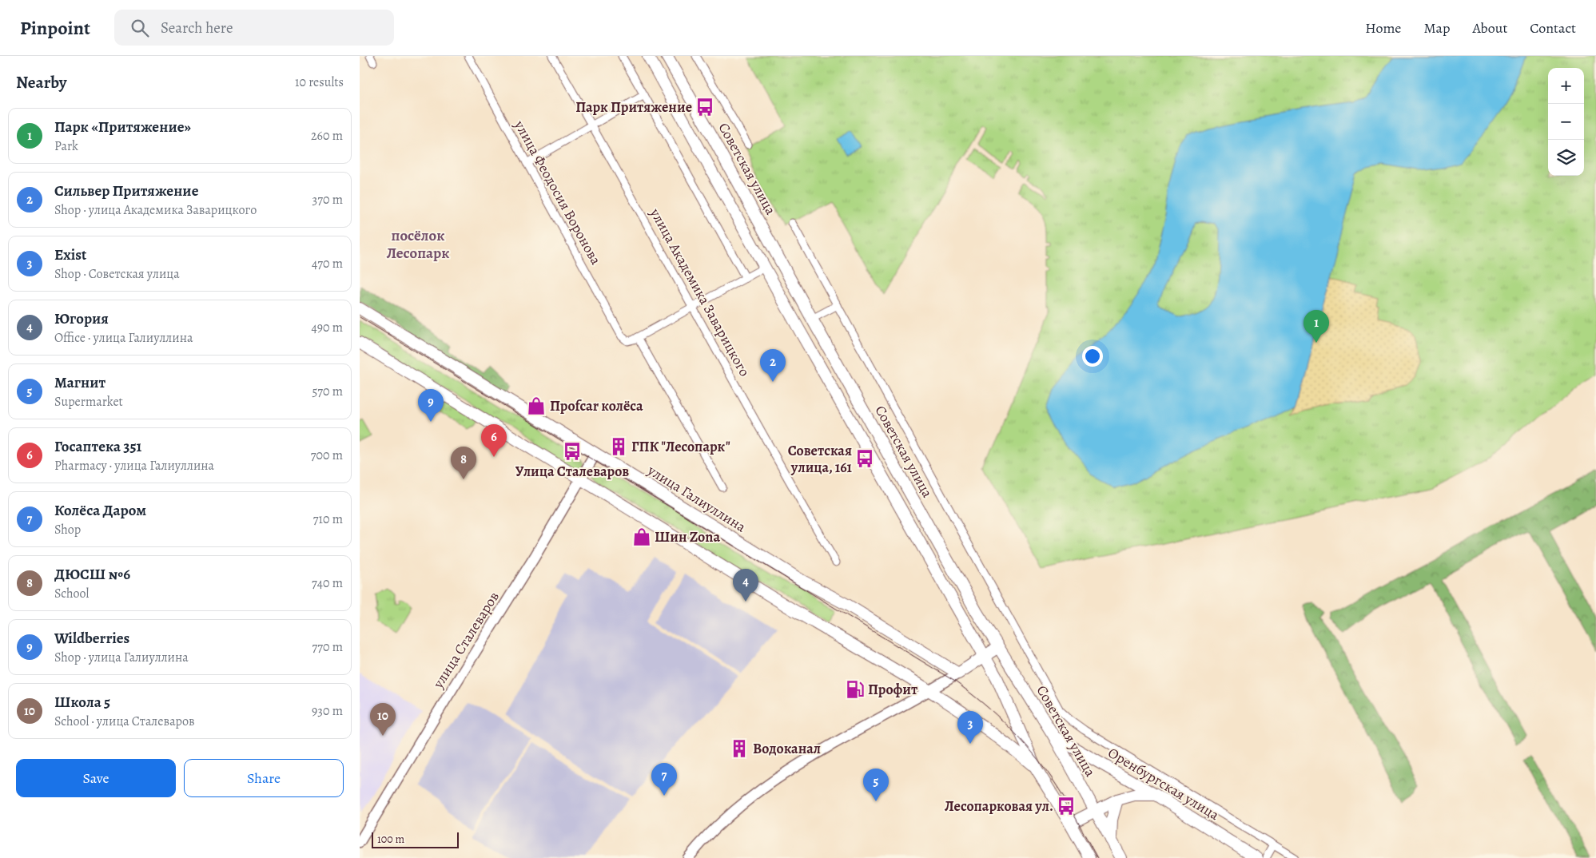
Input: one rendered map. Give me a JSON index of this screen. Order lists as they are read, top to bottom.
{
  "streets": {
    "main road": [
      "Советская улица",
      "улица Галиуллина",
      "улица Сталеваров",
      "Оренбургская улица"
    ],
    "street": ["улица Феодосия Воронова", "улица Академика Заварицкого"]
  },
  "crossings": [
    ["Советская улица", "Оренбургская улица"],
    ["улица Галиуллина", "улица Сталеваров"]
  ],
  "districts": ["посёлок Лесопарк"],
  "places": {
    "bus stop": [
      "Парк Притяжение",
      "Улица Сталеваров",
      "Советская улица, 161",
      "Лесопарковая ул."
    ],
    "shop": ["Проfcar колёса", "Шин Zona"],
    "building": ["ГПК \"Лесопарк\"", "Водоканал"],
    "fuel station": ["Профит"]
  },
  "scale_bar": "100 m",
  "page": {
    "header": "Pinpoint",
    "search": "Search here",
    "nav": [
      "Home",
      "Map",
      "About",
      "Contact"
    ],
    "heading": ["Nearby", "10 results"],
    "map_buttons": ["+", "−"],
    "list": [
      {
        "mark": "1",
        "name": "Парк «Притяжение»",
        "note": "Park",
        "value": "260 m"
      },
      {
        "mark": "2",
        "name": "Сильвер Притяжение",
        "note": "Shop · улица Академика Заварицкого",
        "value": "370 m"
      },
      {
        "mark": "3",
        "name": "Exist",
        "note": "Shop · Советская улица",
        "value": "470 m"
      },
      {
        "mark": "4",
        "name": "Югория",
        "note": "Office · улица Галиуллина",
        "value": "490 m"
      },
      {
        "mark": "5",
        "name": "Магнит",
        "note": "Supermarket",
        "value": "570 m"
      },
      {
        "mark": "6",
        "name": "Госаптека 351",
        "note": "Pharmacy · улица Галиуллина",
        "value": "700 m"
      },
      {
        "mark": "7",
        "name": "Колёса Даром",
        "note": "Shop",
        "value": "710 m"
      },
      {
        "mark": "8",
        "name": "ДЮСШ №6",
        "note": "School",
        "value": "740 m"
      },
      {
        "mark": "9",
        "name": "Wildberries",
        "note": "Shop · улица Галиуллина",
        "value": "770 m"
      },
      {
        "mark": "10",
        "name": "Школа 5",
        "note": "School · улица Сталеваров",
        "value": "930 m"
      }
    ],
    "pins": [
      "1",
      "2",
      "9",
      "6",
      "8",
      "4",
      "10",
      "3",
      "7",
      "5"
    ],
    "buttons": ["Save", "Share"],
    "scale": "100 m"
  }
}
